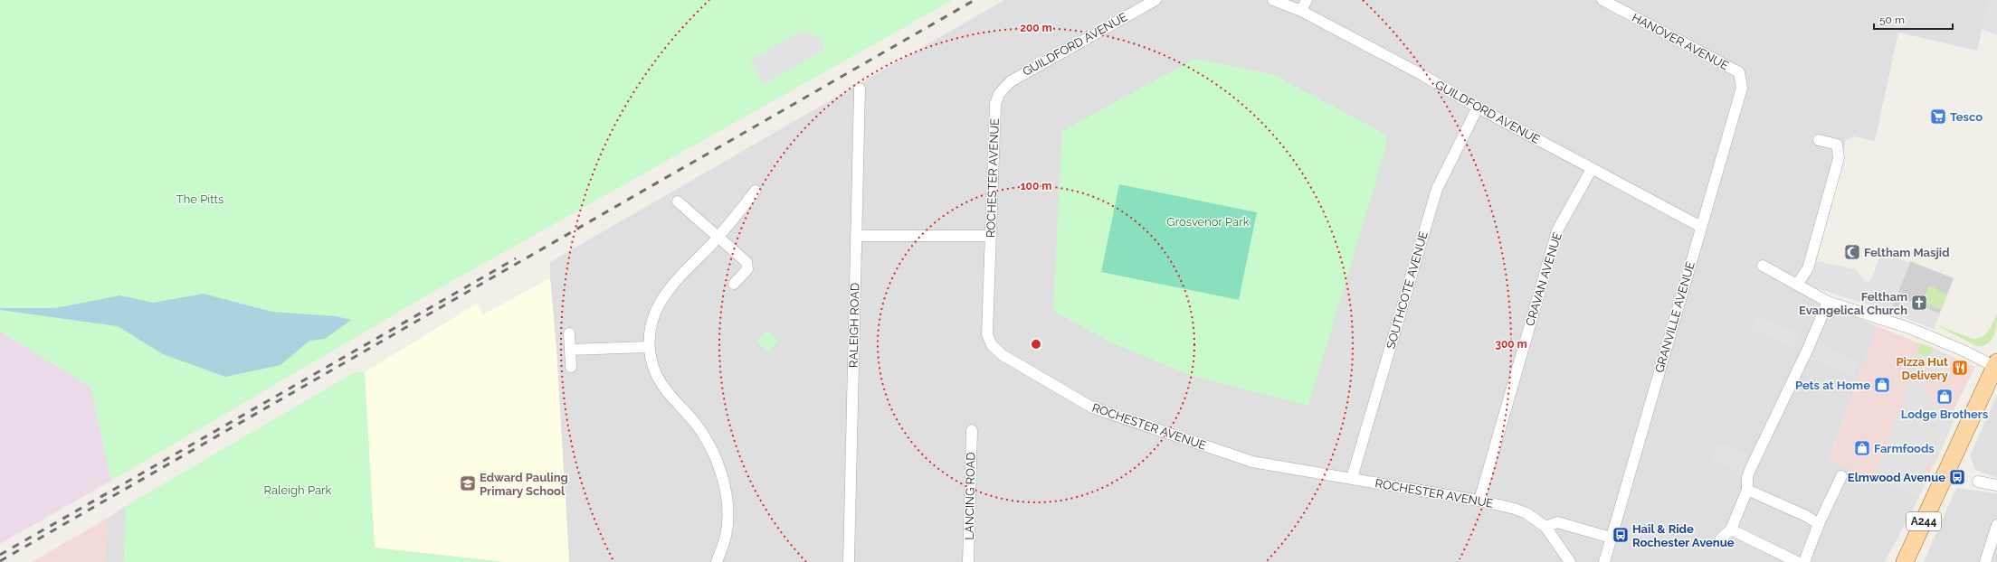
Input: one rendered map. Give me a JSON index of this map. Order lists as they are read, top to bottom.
{
  "streets": {
    "main road": ["A244"],
    "street": [
      "HANOVER AVENUE",
      "GUILDFORD AVENUE",
      "ROCHESTER AVENUE",
      "CRAVAN AVENUE",
      "SOUTHCOTE AVENUE",
      "GRANVILLE AVENUE",
      "RALEIGH ROAD",
      "LANCING ROAD"
    ]
  },
  "crossings": [
    ["HANOVER AVENUE", "GRANVILLE AVENUE"],
    ["GUILDFORD AVENUE", "ROCHESTER AVENUE"],
    ["GUILDFORD AVENUE", "CRAVAN AVENUE"],
    ["GUILDFORD AVENUE", "SOUTHCOTE AVENUE"],
    ["GUILDFORD AVENUE", "GRANVILLE AVENUE"],
    ["ROCHESTER AVENUE", "CRAVAN AVENUE"],
    ["ROCHESTER AVENUE", "SOUTHCOTE AVENUE"]
  ],
  "parks": ["The Pitts", "Grosvenor Park", "Raleigh Park"],
  "places": {
    "supermarket": ["Tesco"],
    "mosque": ["Feltham Masjid"],
    "church": ["Feltham Evangelical Church"],
    "restaurant": ["Pizza Hut Delivery"],
    "shop": ["Pets at Home", "Lodge Brothers", "Farmfoods"],
    "bus stop": ["Elmwood Avenue", "Hail & Ride Rochester Avenue"],
    "school or university": ["Edward Pauling Primary School"]
  },
  "scale_bar": "50 m",
  "rings": ["200 m", "100 m", "300 m"]
}
